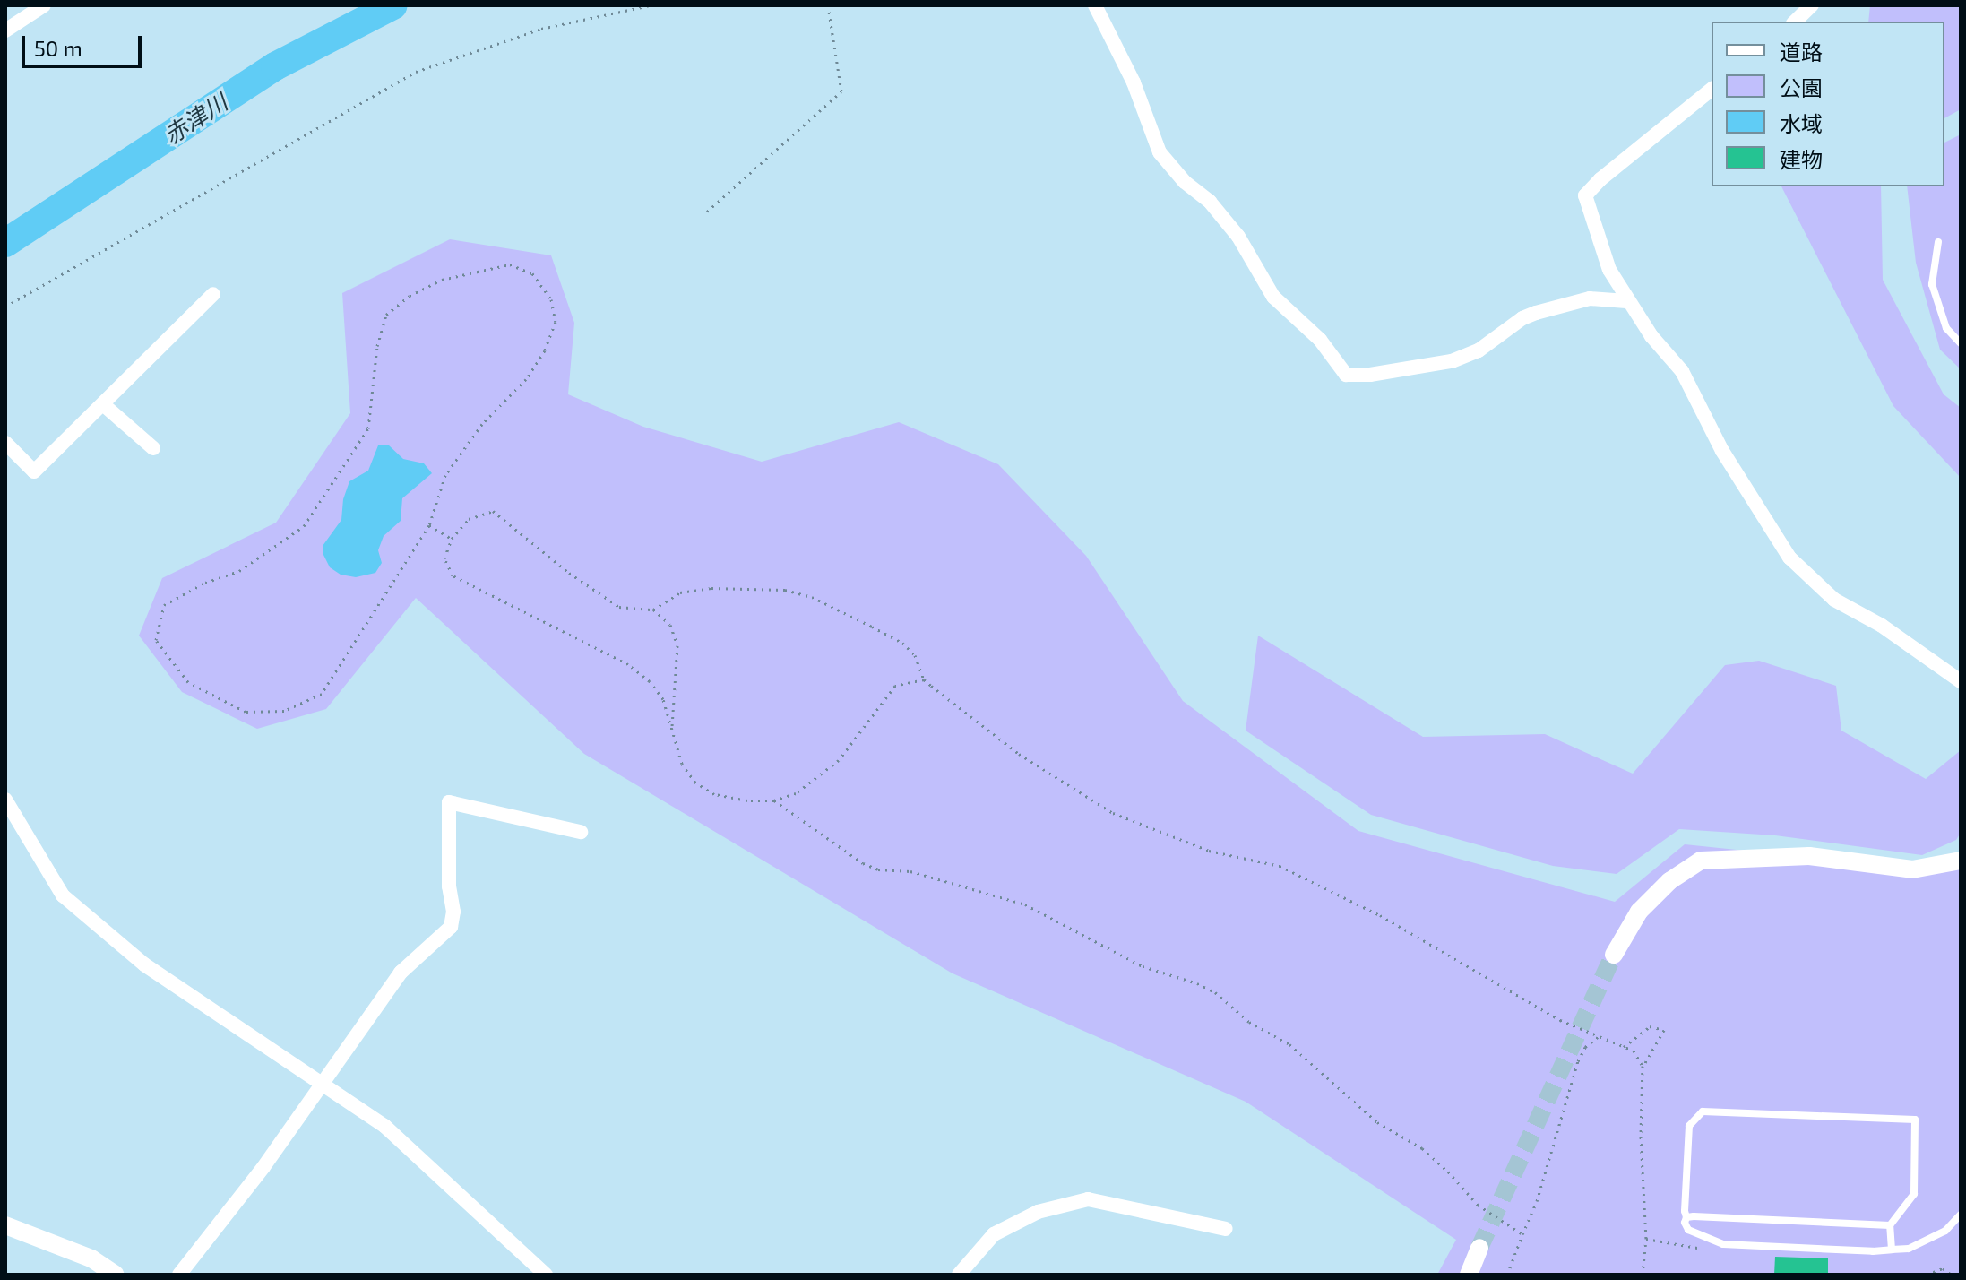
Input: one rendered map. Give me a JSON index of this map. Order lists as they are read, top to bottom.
{
  "water": ["赤津川"],
  "legend": [
    "道路",
    "公園",
    "水域",
    "建物"
  ],
  "scale_bar": "50 m"
}
